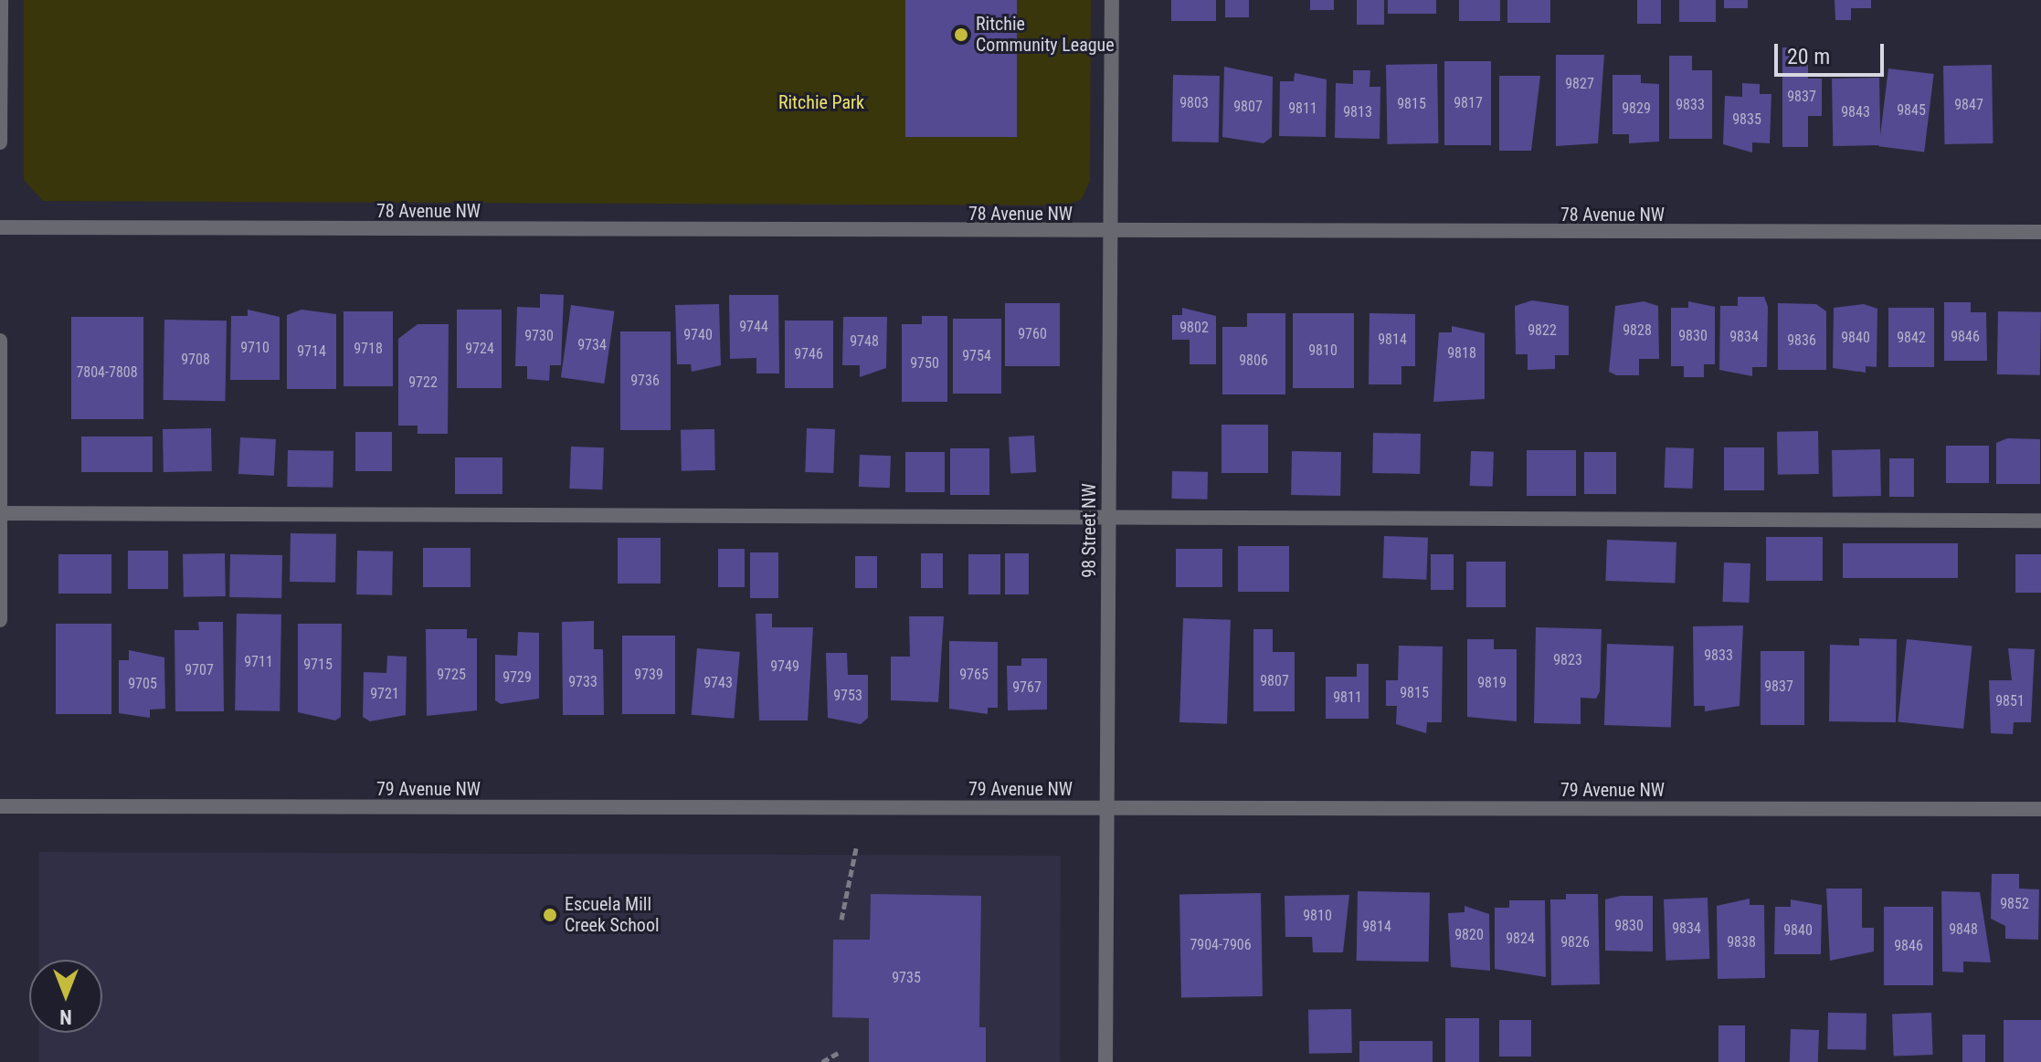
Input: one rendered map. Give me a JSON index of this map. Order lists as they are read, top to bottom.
{
  "streets": {
    "street": ["78 Avenue NW", "98 Street NW", "79 Avenue NW"]
  },
  "crossings": [
    ["78 Avenue NW", "98 Street NW"],
    ["98 Street NW", "79 Avenue NW"]
  ],
  "parks": ["Ritchie Park"],
  "places": ["Ritchie Community League", "Escuela Mill Creek School"],
  "house_numbers": [
    "9827",
    "9837",
    "9803",
    "9817",
    "9815",
    "9833",
    "9847",
    "9807",
    "9811",
    "9829",
    "9845",
    "9813",
    "9843",
    "9835",
    "9744",
    "9802",
    "9822",
    "9828",
    "9760",
    "9740",
    "9730",
    "9830",
    "9834",
    "9846",
    "9840",
    "9842",
    "9814",
    "9836",
    "9748",
    "9734",
    "9710",
    "9718",
    "9724",
    "9810",
    "9714",
    "9818",
    "9746",
    "9754",
    "9708",
    "9806",
    "9750",
    "7804-7808",
    "9736",
    "9722",
    "9833",
    "9823",
    "9711",
    "9715",
    "9749",
    "9707",
    "9725",
    "9739",
    "9765",
    "9729",
    "9807",
    "9733",
    "9743",
    "9819",
    "9705",
    "9837",
    "9767",
    "9815",
    "9721",
    "9753",
    "9811",
    "9851",
    "9852",
    "9810",
    "9830",
    "9814",
    "9834",
    "9848",
    "9840",
    "9820",
    "9824",
    "9826",
    "9838",
    "7904-7906",
    "9846",
    "9735"
  ],
  "scale_bar": "20 m",
  "north": "bottom"
}
